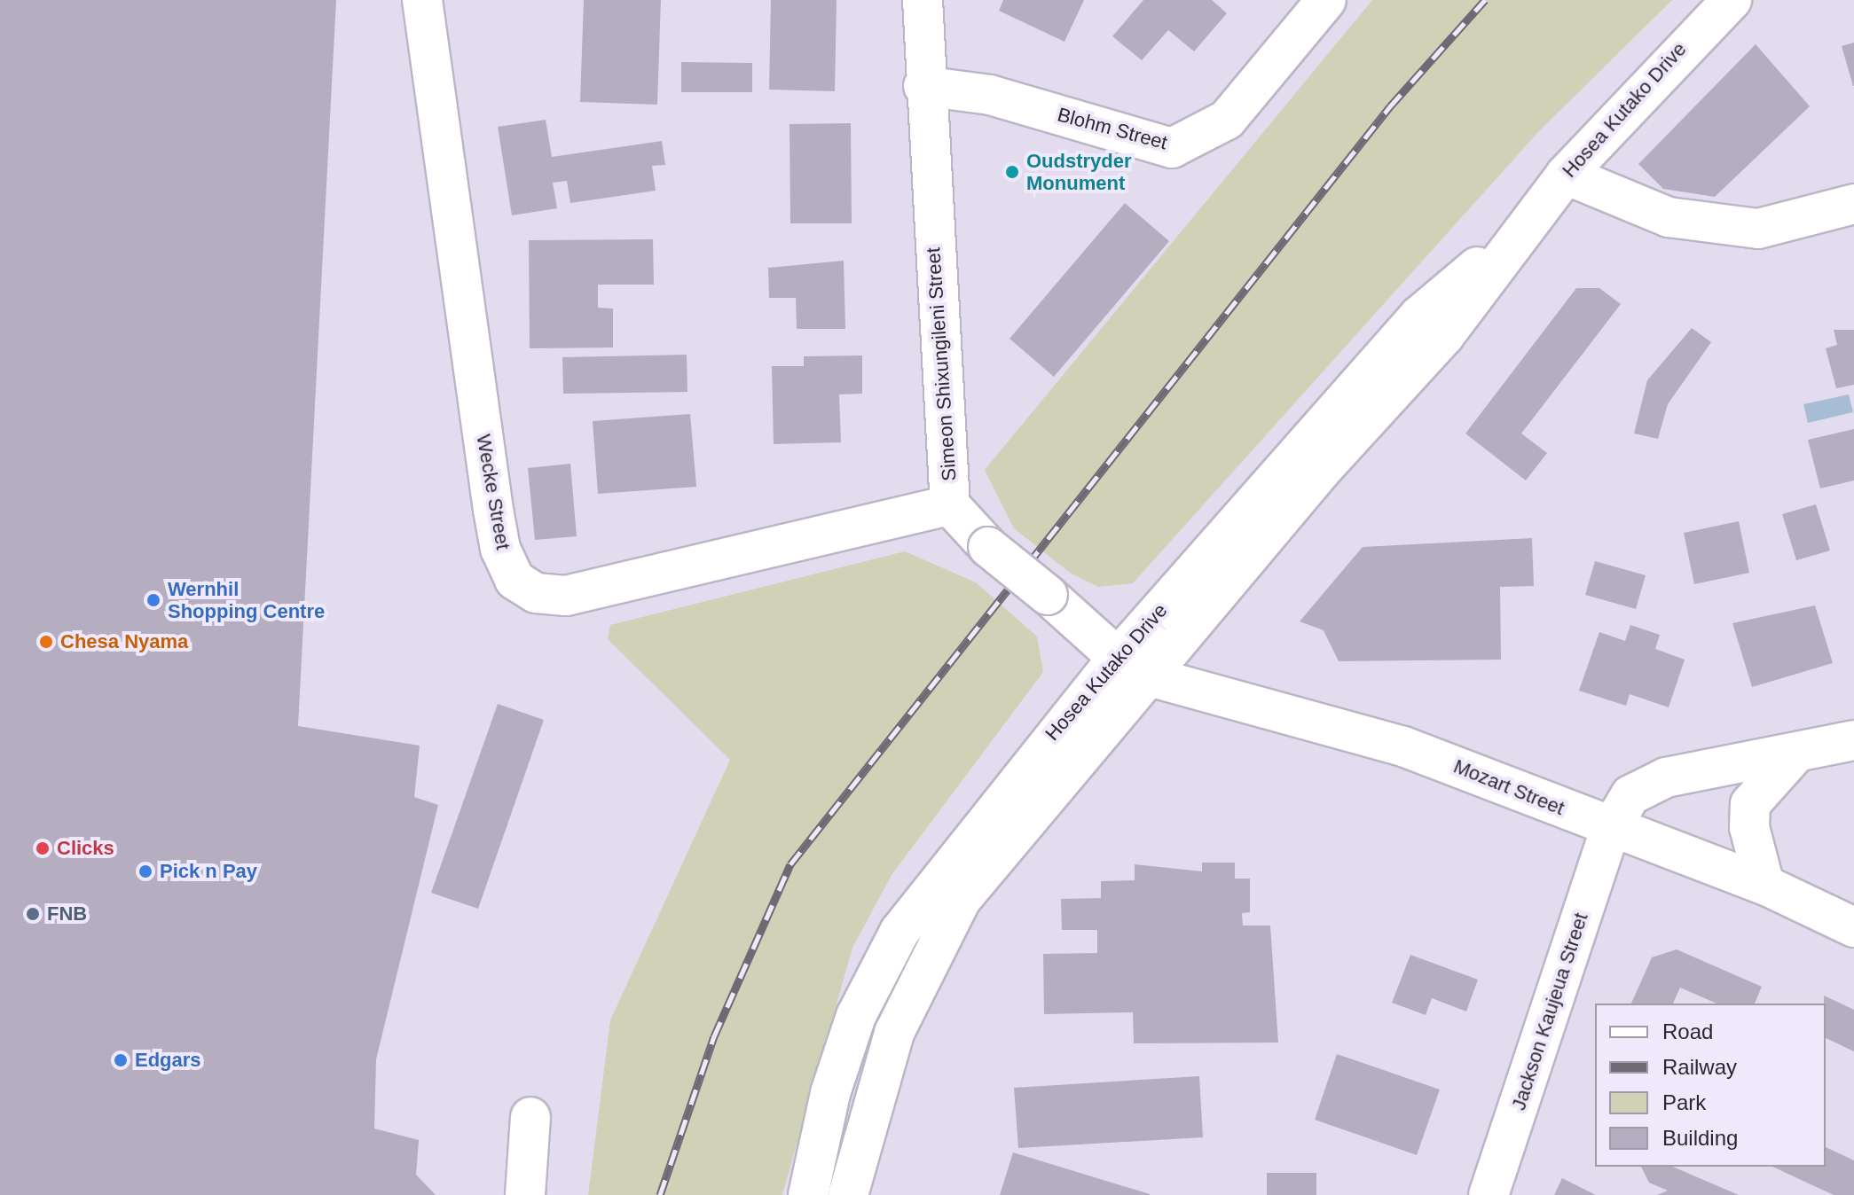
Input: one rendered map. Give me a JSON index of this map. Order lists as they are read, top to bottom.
{
  "streets": {
    "street": [
      "Hosea Kutako Drive",
      "Blohm Street",
      "Simeon Shixungileni Street",
      "Wecke Street",
      "Mozart Street",
      "Jackson Kaujeua Street"
    ]
  },
  "crossings": [
    ["Hosea Kutako Drive", "Simeon Shixungileni Street"],
    ["Hosea Kutako Drive", "Mozart Street"],
    ["Blohm Street", "Simeon Shixungileni Street"],
    ["Simeon Shixungileni Street", "Wecke Street"],
    ["Simeon Shixungileni Street", "Mozart Street"],
    ["Mozart Street", "Jackson Kaujeua Street"]
  ],
  "places": [
    "Oudstryder Monument",
    "Wernhil Shopping Centre",
    "Chesa Nyama",
    "Clicks",
    "Pick n Pay",
    "FNB",
    "Edgars"
  ],
  "legend": [
    "Road",
    "Railway",
    "Park",
    "Building"
  ]
}
